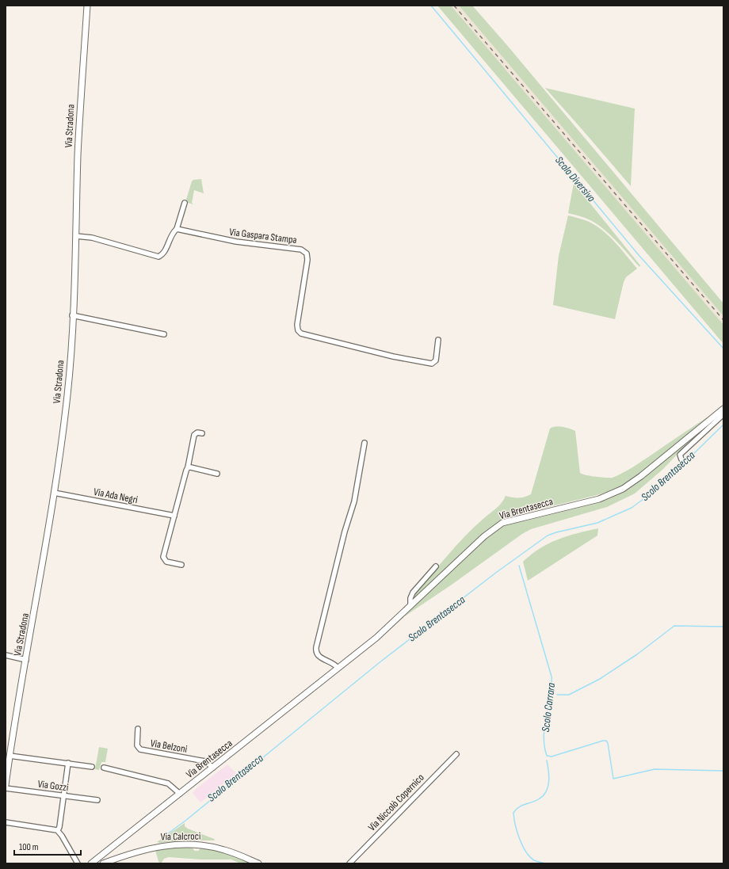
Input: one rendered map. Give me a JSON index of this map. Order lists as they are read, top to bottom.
{
  "streets": {
    "main road": ["Via Stradona", "Via Brentasecca", "Via Calcroci"],
    "street": [
      "Via Gaspara Stampa",
      "Via Ada Negri",
      "Via Belzoni",
      "Via Gozzi",
      "Via Niccolò Copernico"
    ]
  },
  "crossings": [
    ["Via Stradona", "Via Ada Negri"],
    ["Via Brentasecca", "Via Belzoni"]
  ],
  "water": ["Scolo Diversivo", "Scolo Brentasecca", "Scolo Carrara"],
  "scale_bar": "100 m"
}
